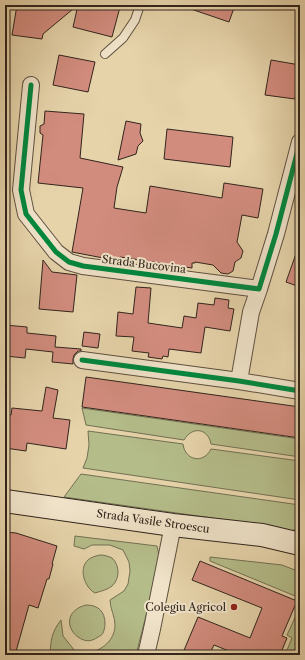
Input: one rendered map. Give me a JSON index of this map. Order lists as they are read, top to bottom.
{
  "streets": {
    "main road": ["Strada Vasile Stroescu"],
    "street": ["Strada Bucovina"]
  },
  "places": ["Colegiu Agricol"]
}
